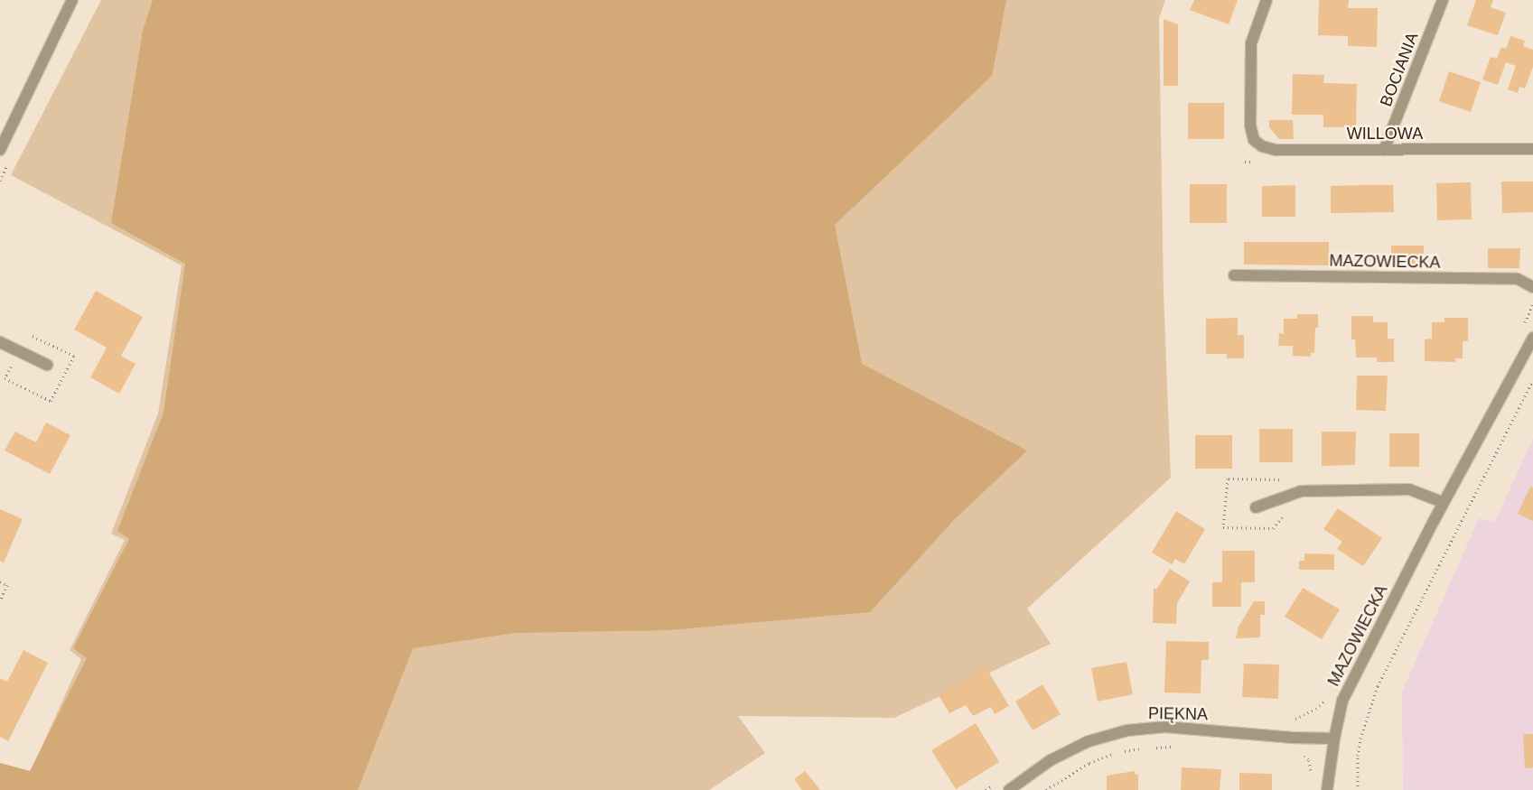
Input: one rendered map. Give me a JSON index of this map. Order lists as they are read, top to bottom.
{
  "streets": {
    "street": [
      "BOCIANIA",
      "WILLOWA",
      "MAZOWIECKA",
      "PIĘKNA"
    ]
  },
  "crossings": [
    ["BOCIANIA", "WILLOWA"],
    ["MAZOWIECKA", "PIĘKNA"]
  ]
}
